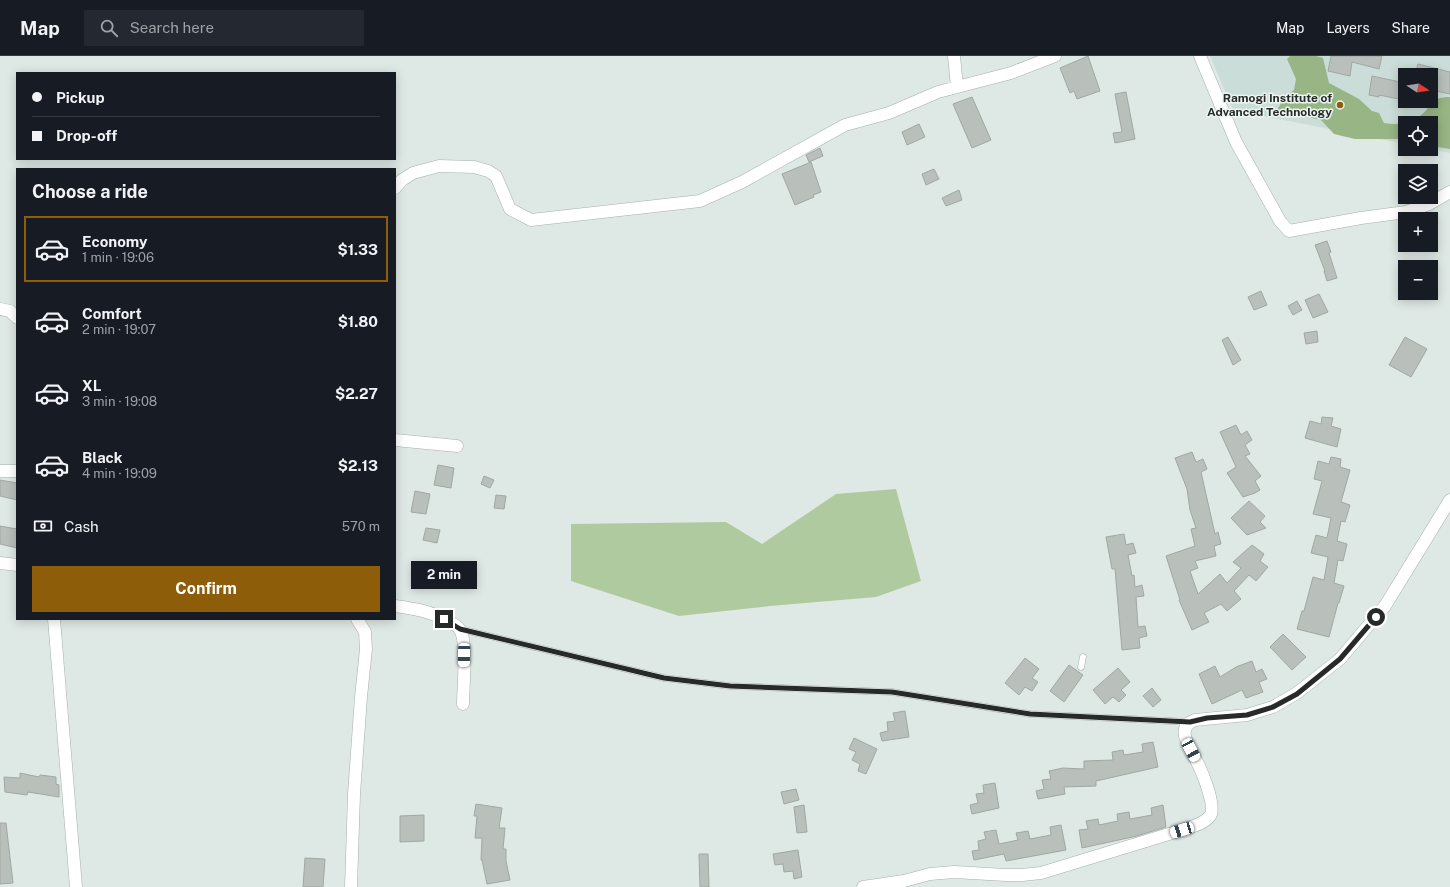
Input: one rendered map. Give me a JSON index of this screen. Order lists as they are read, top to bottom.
{
  "places": ["Ramogi Institute of Advanced Technology"],
  "north": "right",
  "page": {
    "header": "Map",
    "search": "Search here",
    "nav": ["Map", "Layers", "Share"],
    "map_buttons": ["+", "−"],
    "banner": ["Pickup", "Drop-off"],
    "heading": "Choose a ride",
    "list": [
      {
        "name": "Economy",
        "note": "1 min · 19:06",
        "value": "$1.33"
      },
      {
        "name": "Comfort",
        "note": "2 min · 19:07",
        "value": "$1.80"
      },
      {
        "name": "XL",
        "note": "3 min · 19:08",
        "value": "$2.27"
      },
      {
        "name": "Black",
        "note": "4 min · 19:09",
        "value": "$2.13"
      }
    ],
    "pay": ["Cash", "570 m"],
    "buttons": "Confirm",
    "bubble": "2 min"
  }
}
